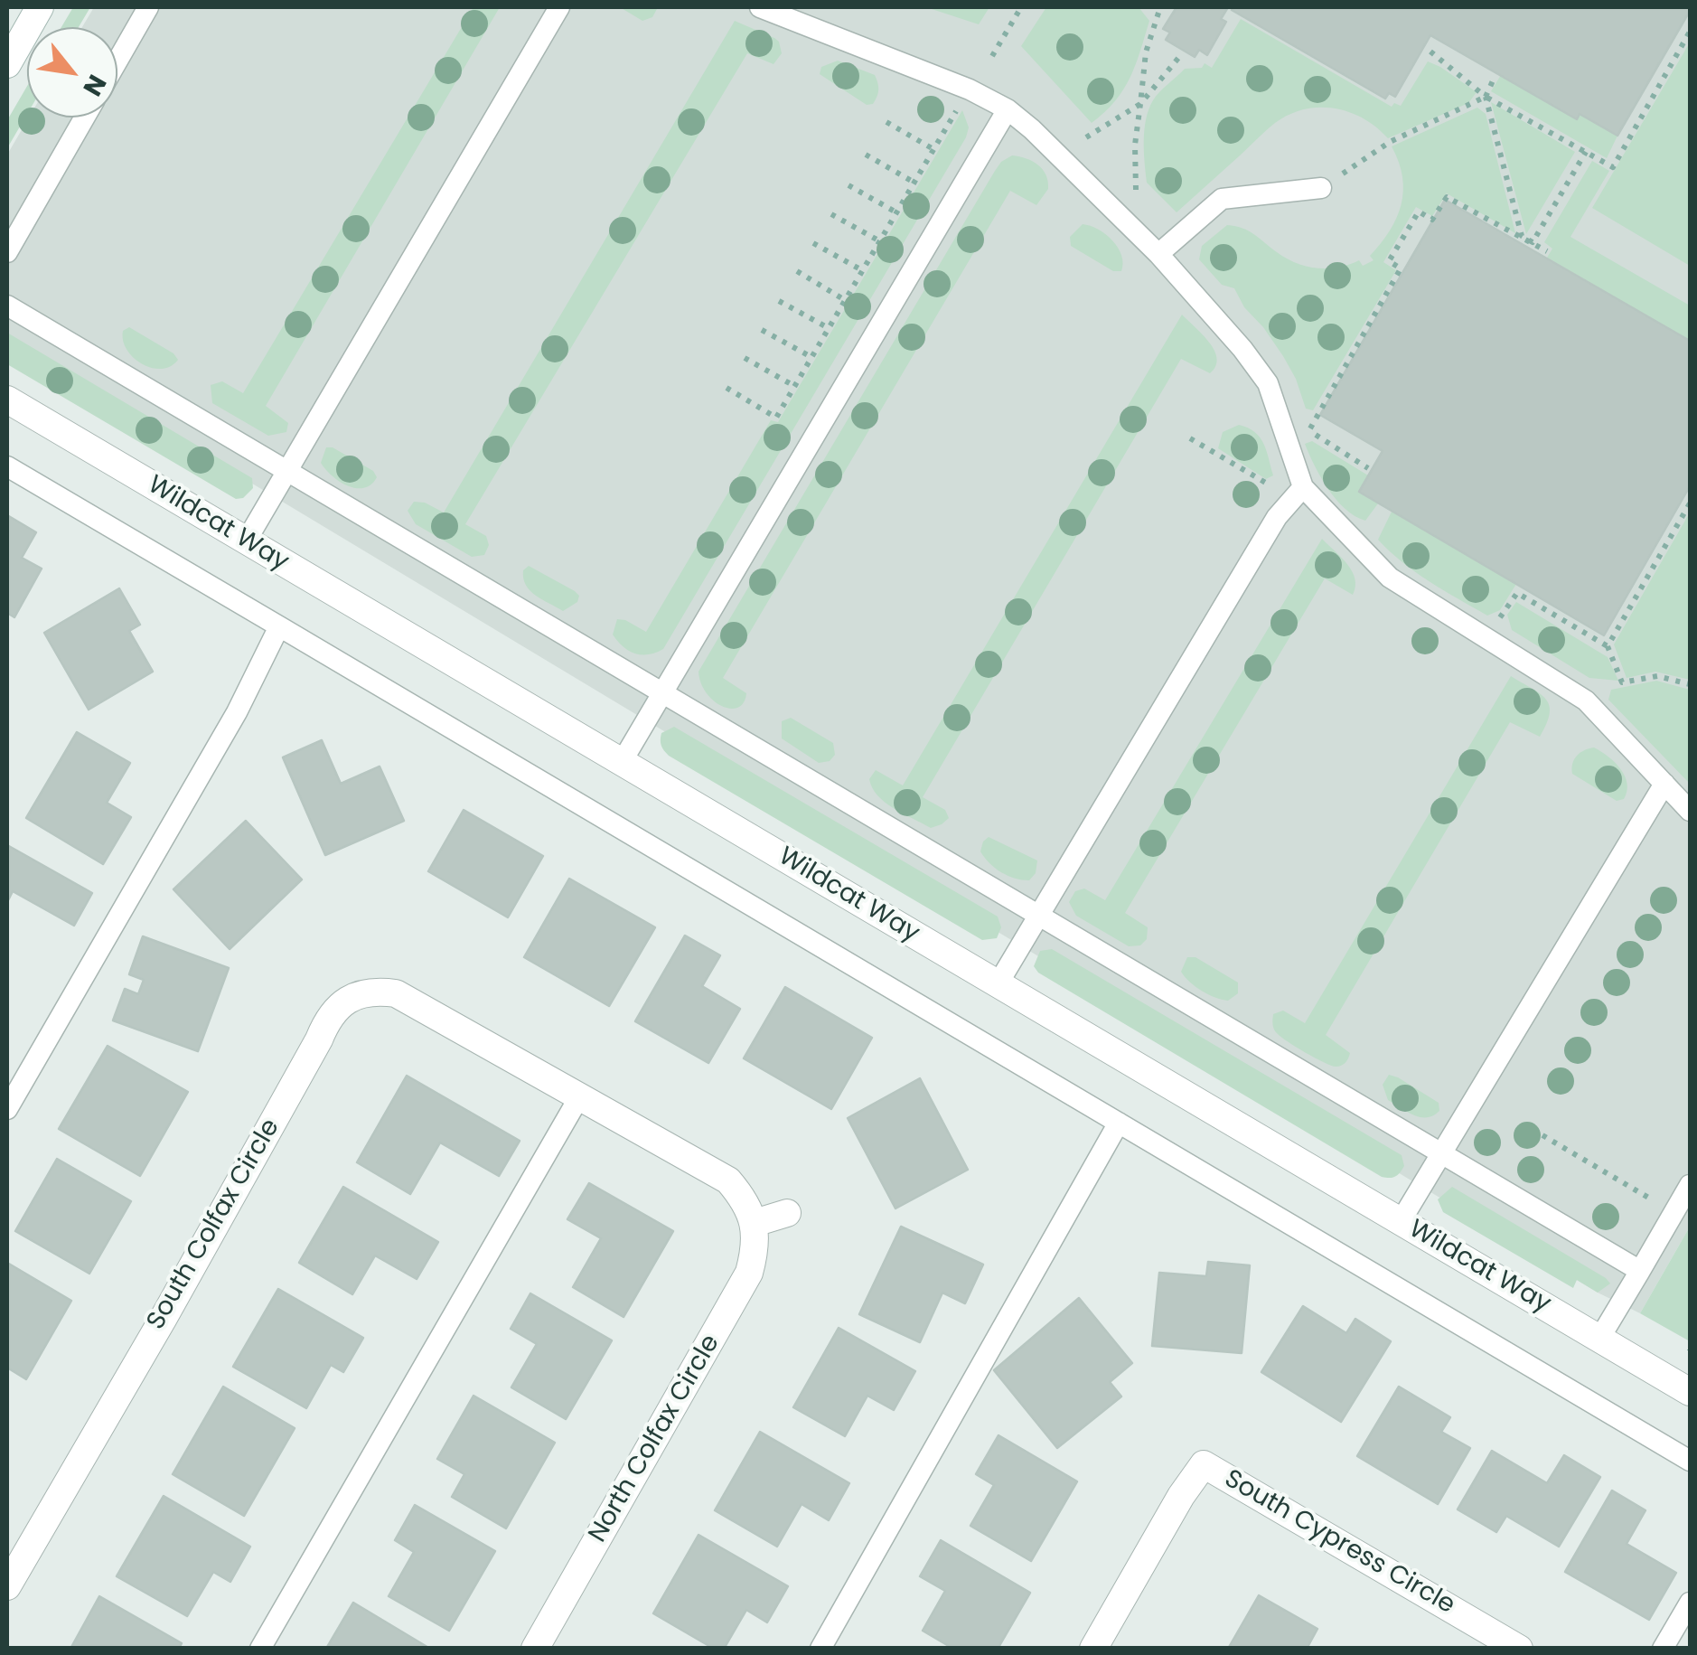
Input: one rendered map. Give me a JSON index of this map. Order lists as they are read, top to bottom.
{
  "streets": {
    "street": [
      "Wildcat Way",
      "South Colfax Circle",
      "North Colfax Circle",
      "South Cypress Circle"
    ]
  },
  "north": "bottom right"
}
